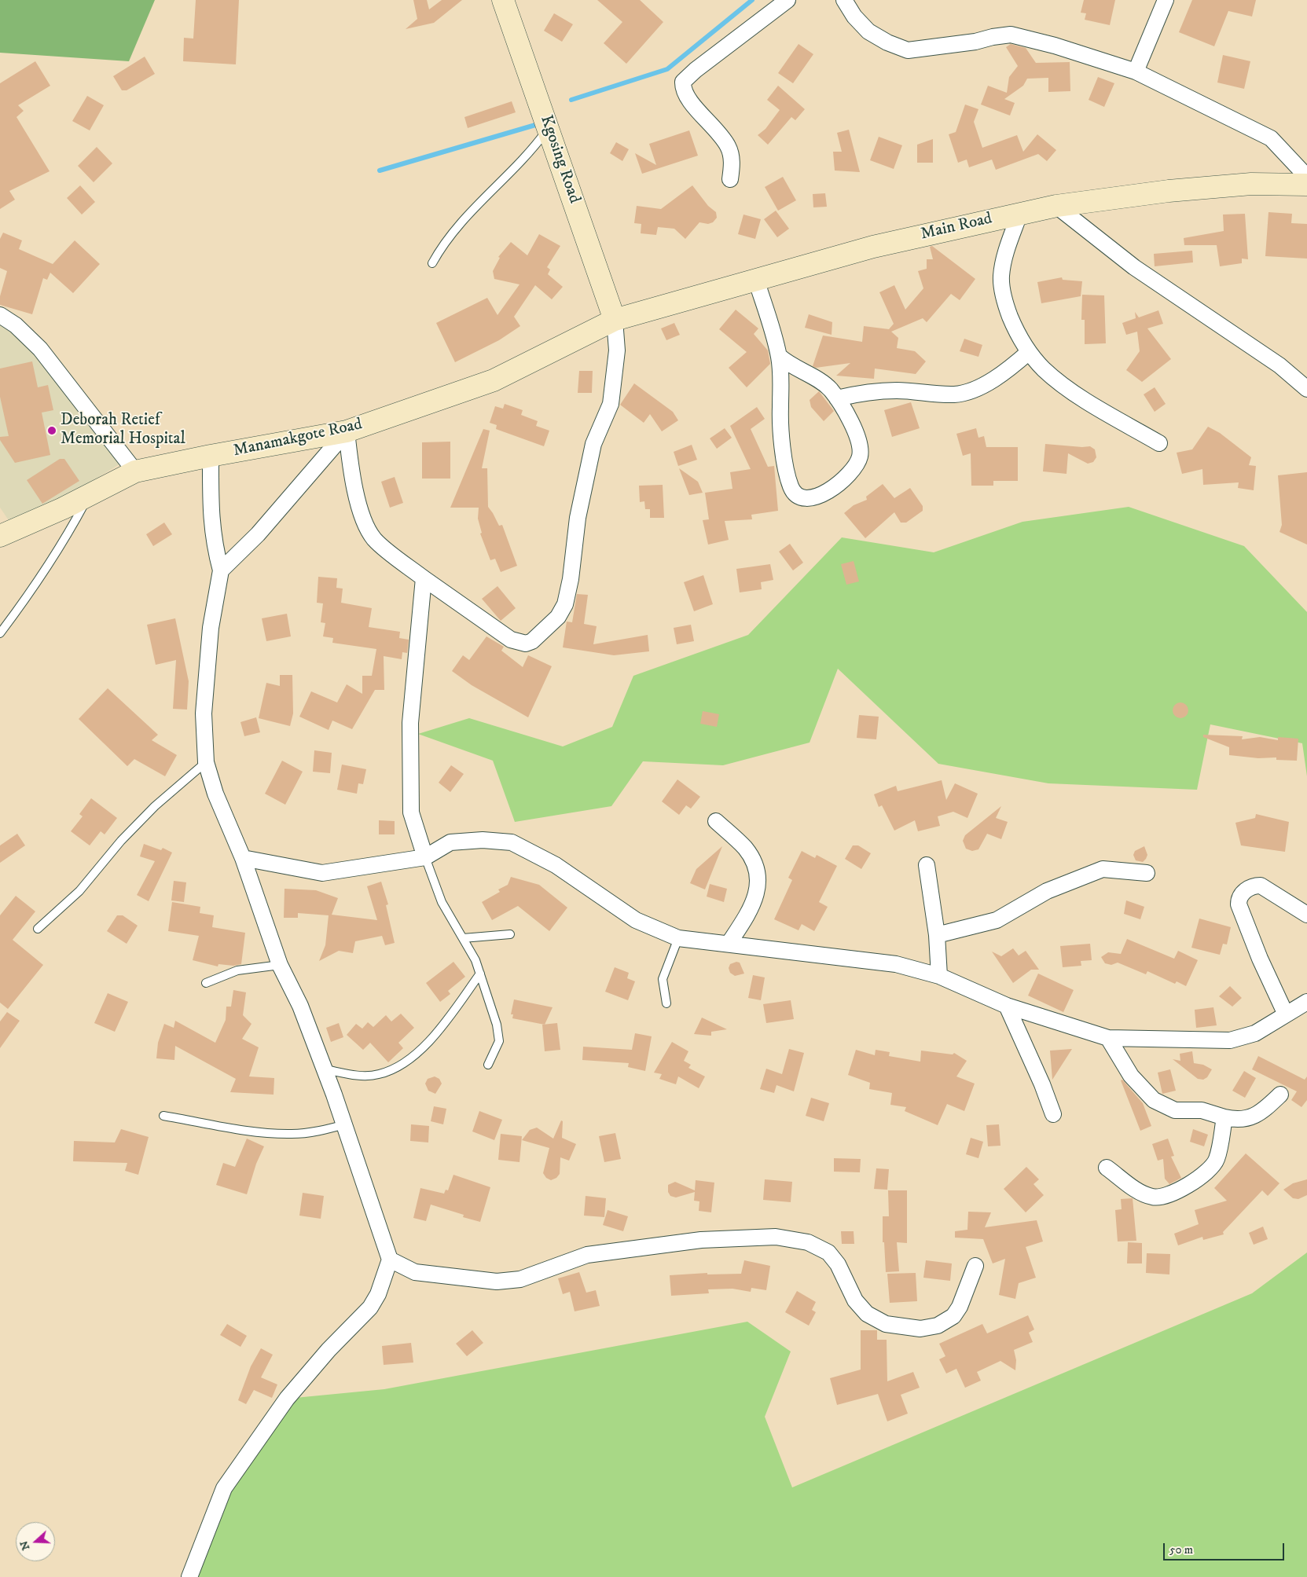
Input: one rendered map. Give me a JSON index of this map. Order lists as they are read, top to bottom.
{
  "streets": {
    "street": ["Kgosing Road", "Main Road", "Manamakgote Road"]
  },
  "crossings": [
    ["Kgosing Road", "Main Road"],
    ["Kgosing Road", "Manamakgote Road"],
    ["Main Road", "Manamakgote Road"]
  ],
  "places": ["Deborah Retief Memorial Hospital"],
  "scale_bar": "50 m",
  "north": "left"
}
